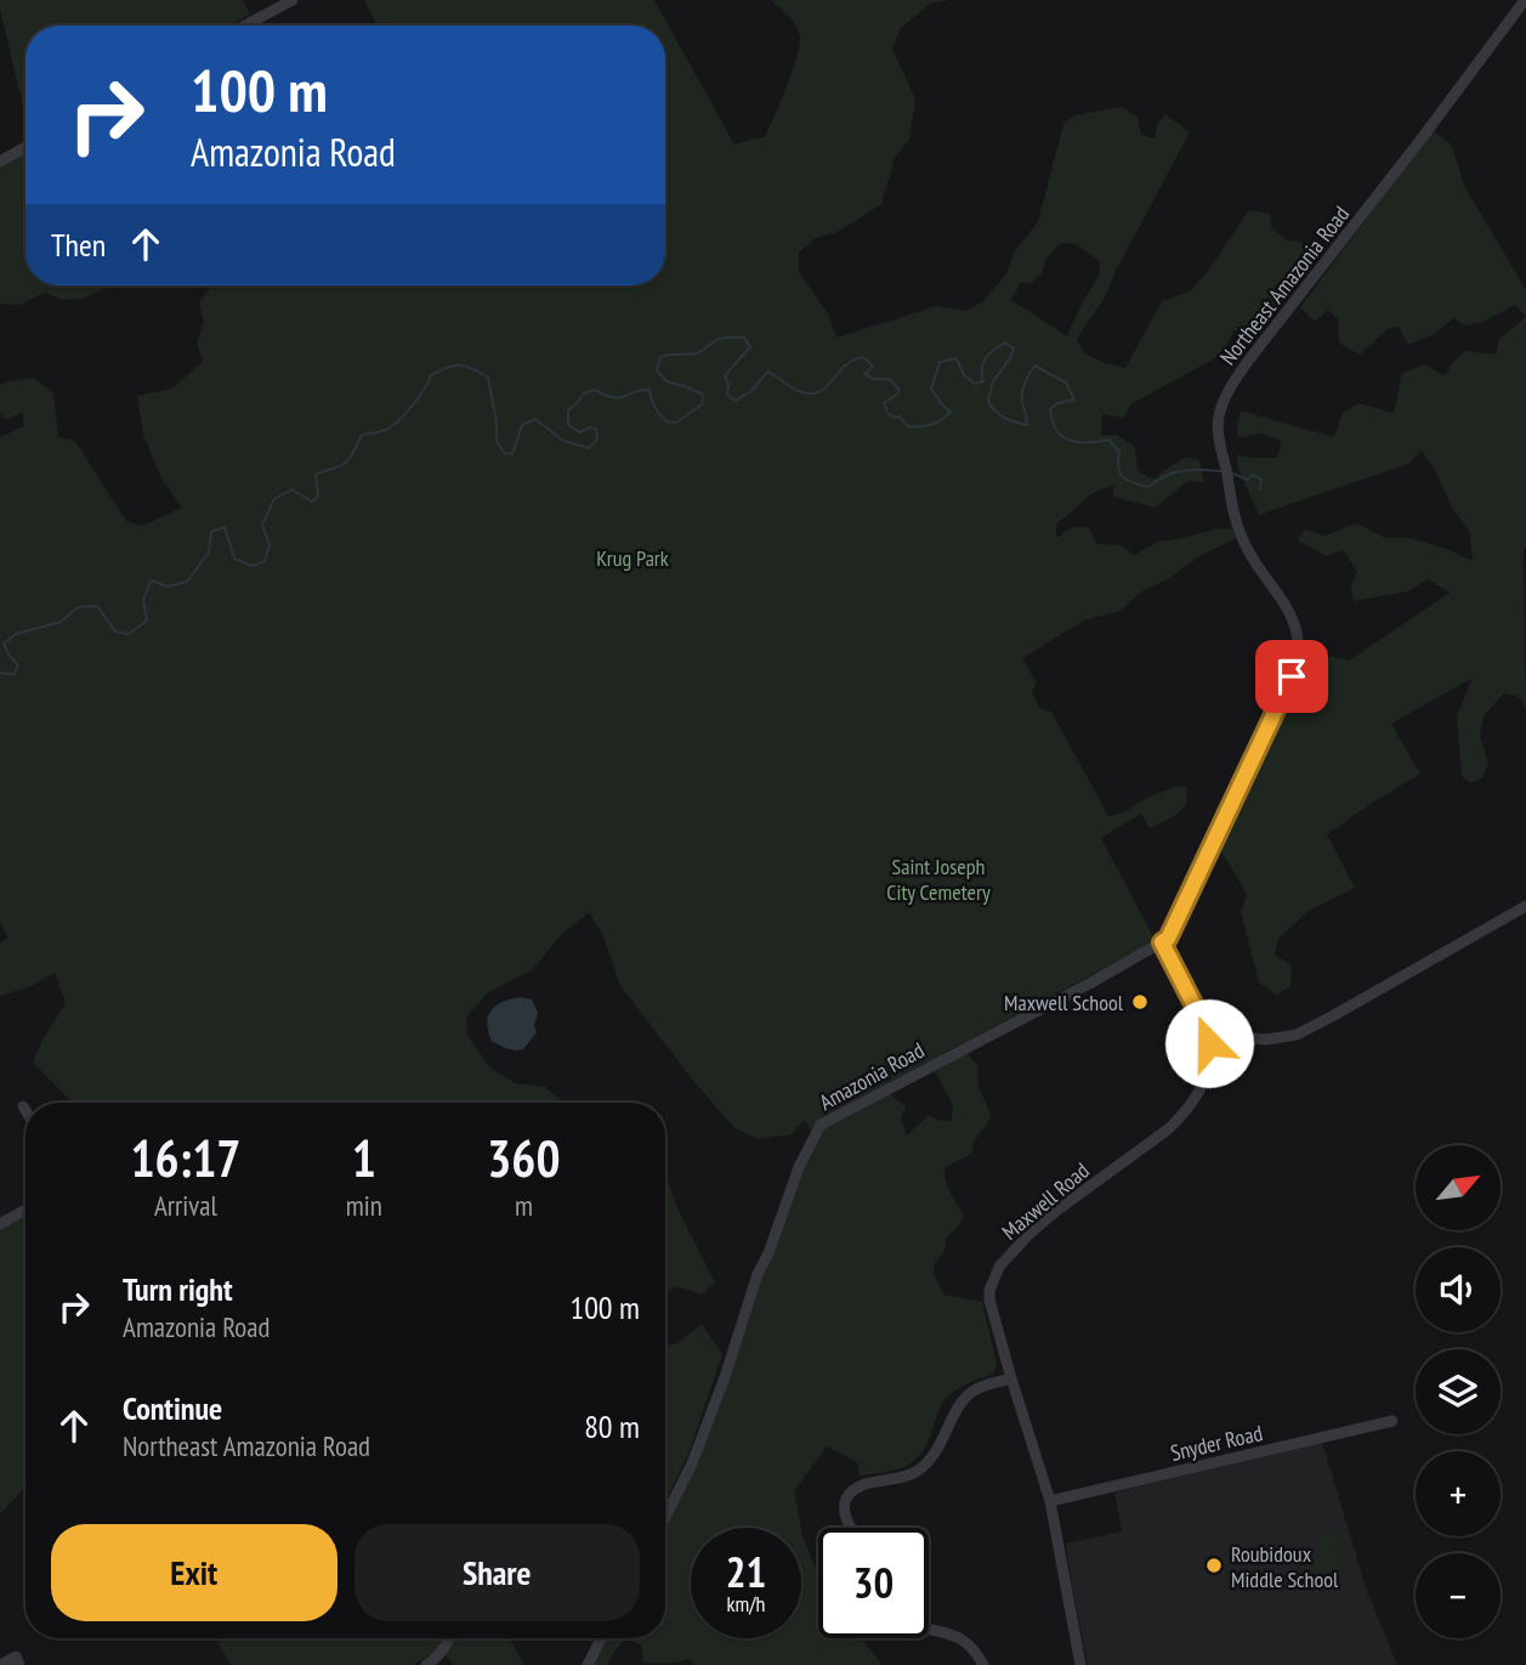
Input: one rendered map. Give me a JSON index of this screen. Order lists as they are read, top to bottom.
{
  "streets": {
    "street": [
      "Northeast Amazonia Road",
      "Amazonia Road",
      "Maxwell Road",
      "Snyder Road"
    ]
  },
  "crossings": [
    ["Northeast Amazonia Road", "Amazonia Road"],
    ["Maxwell Road", "Snyder Road"]
  ],
  "parks": ["Krug Park", "Saint Joseph City Cemetery"],
  "places": ["Maxwell School", "Roubidoux Middle School"],
  "north": "top right",
  "page": {
    "turn": ["100 m", "Amazonia Road"],
    "then": "Then",
    "eta": [
      "16:17",
      "Arrival",
      "1",
      "min",
      "360",
      "m"
    ],
    "map_buttons": ["+", "−"],
    "list": [
      {
        "name": "Turn right",
        "note": "Amazonia Road",
        "value": "100 m"
      },
      {
        "name": "Continue",
        "note": "Northeast Amazonia Road",
        "value": "80 m"
      }
    ],
    "buttons": ["Exit", "Share"],
    "speed": "21 km/h",
    "limit": "30"
  }
}
